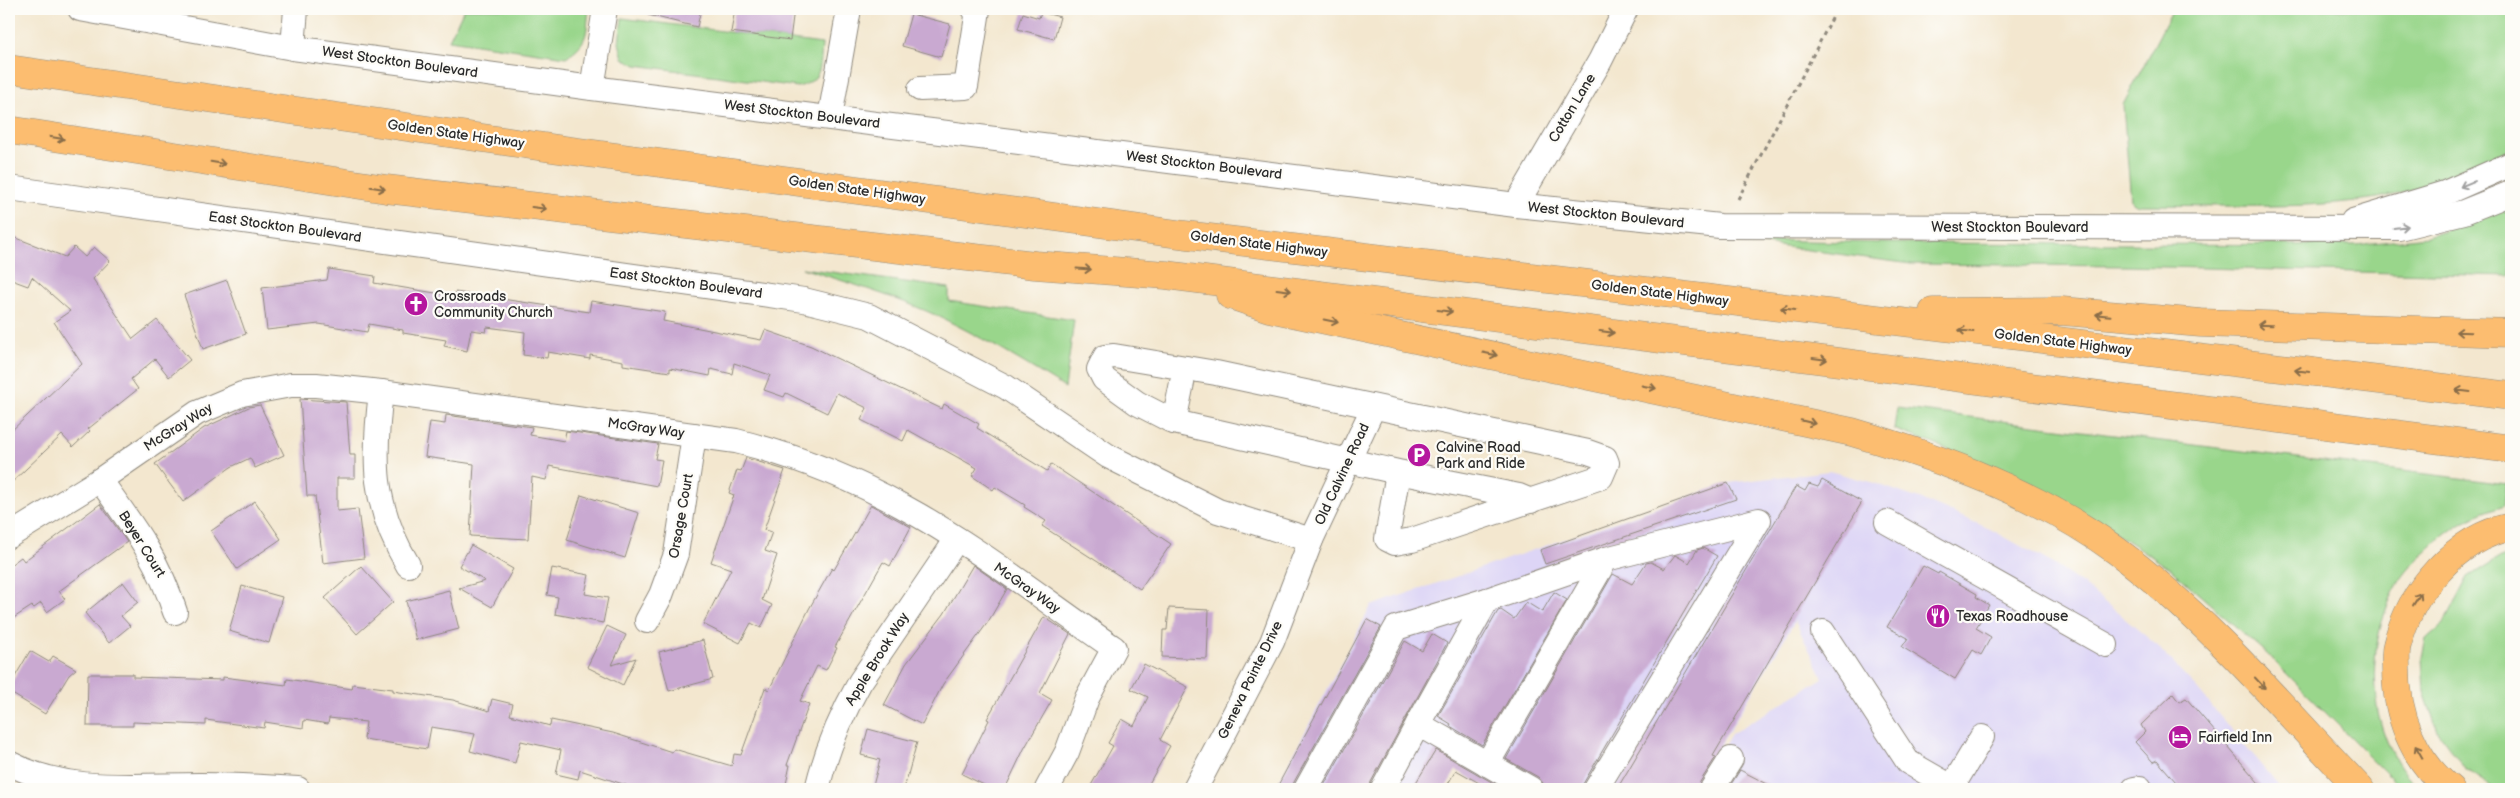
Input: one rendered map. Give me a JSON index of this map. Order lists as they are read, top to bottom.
{
  "streets": {
    "highway": ["Golden State Highway"],
    "street": [
      "West Stockton Boulevard",
      "Cotton Lane",
      "East Stockton Boulevard",
      "McGray Way",
      "Old Calvine Road",
      "Orsage Court",
      "Beyer Court",
      "Apple Brook Way",
      "Geneva Pointe Drive"
    ]
  },
  "crossings": [
    ["West Stockton Boulevard", "Cotton Lane"],
    ["East Stockton Boulevard", "Old Calvine Road"],
    ["East Stockton Boulevard", "Geneva Pointe Drive"],
    ["McGray Way", "Orsage Court"],
    ["McGray Way", "Beyer Court"],
    ["McGray Way", "Apple Brook Way"],
    ["Old Calvine Road", "Geneva Pointe Drive"]
  ],
  "places": {
    "church": ["Crossroads Community Church"],
    "parking": ["Calvine Road Park and Ride"],
    "restaurant": ["Texas Roadhouse"],
    "hotel": ["Fairfield Inn"]
  }
}
